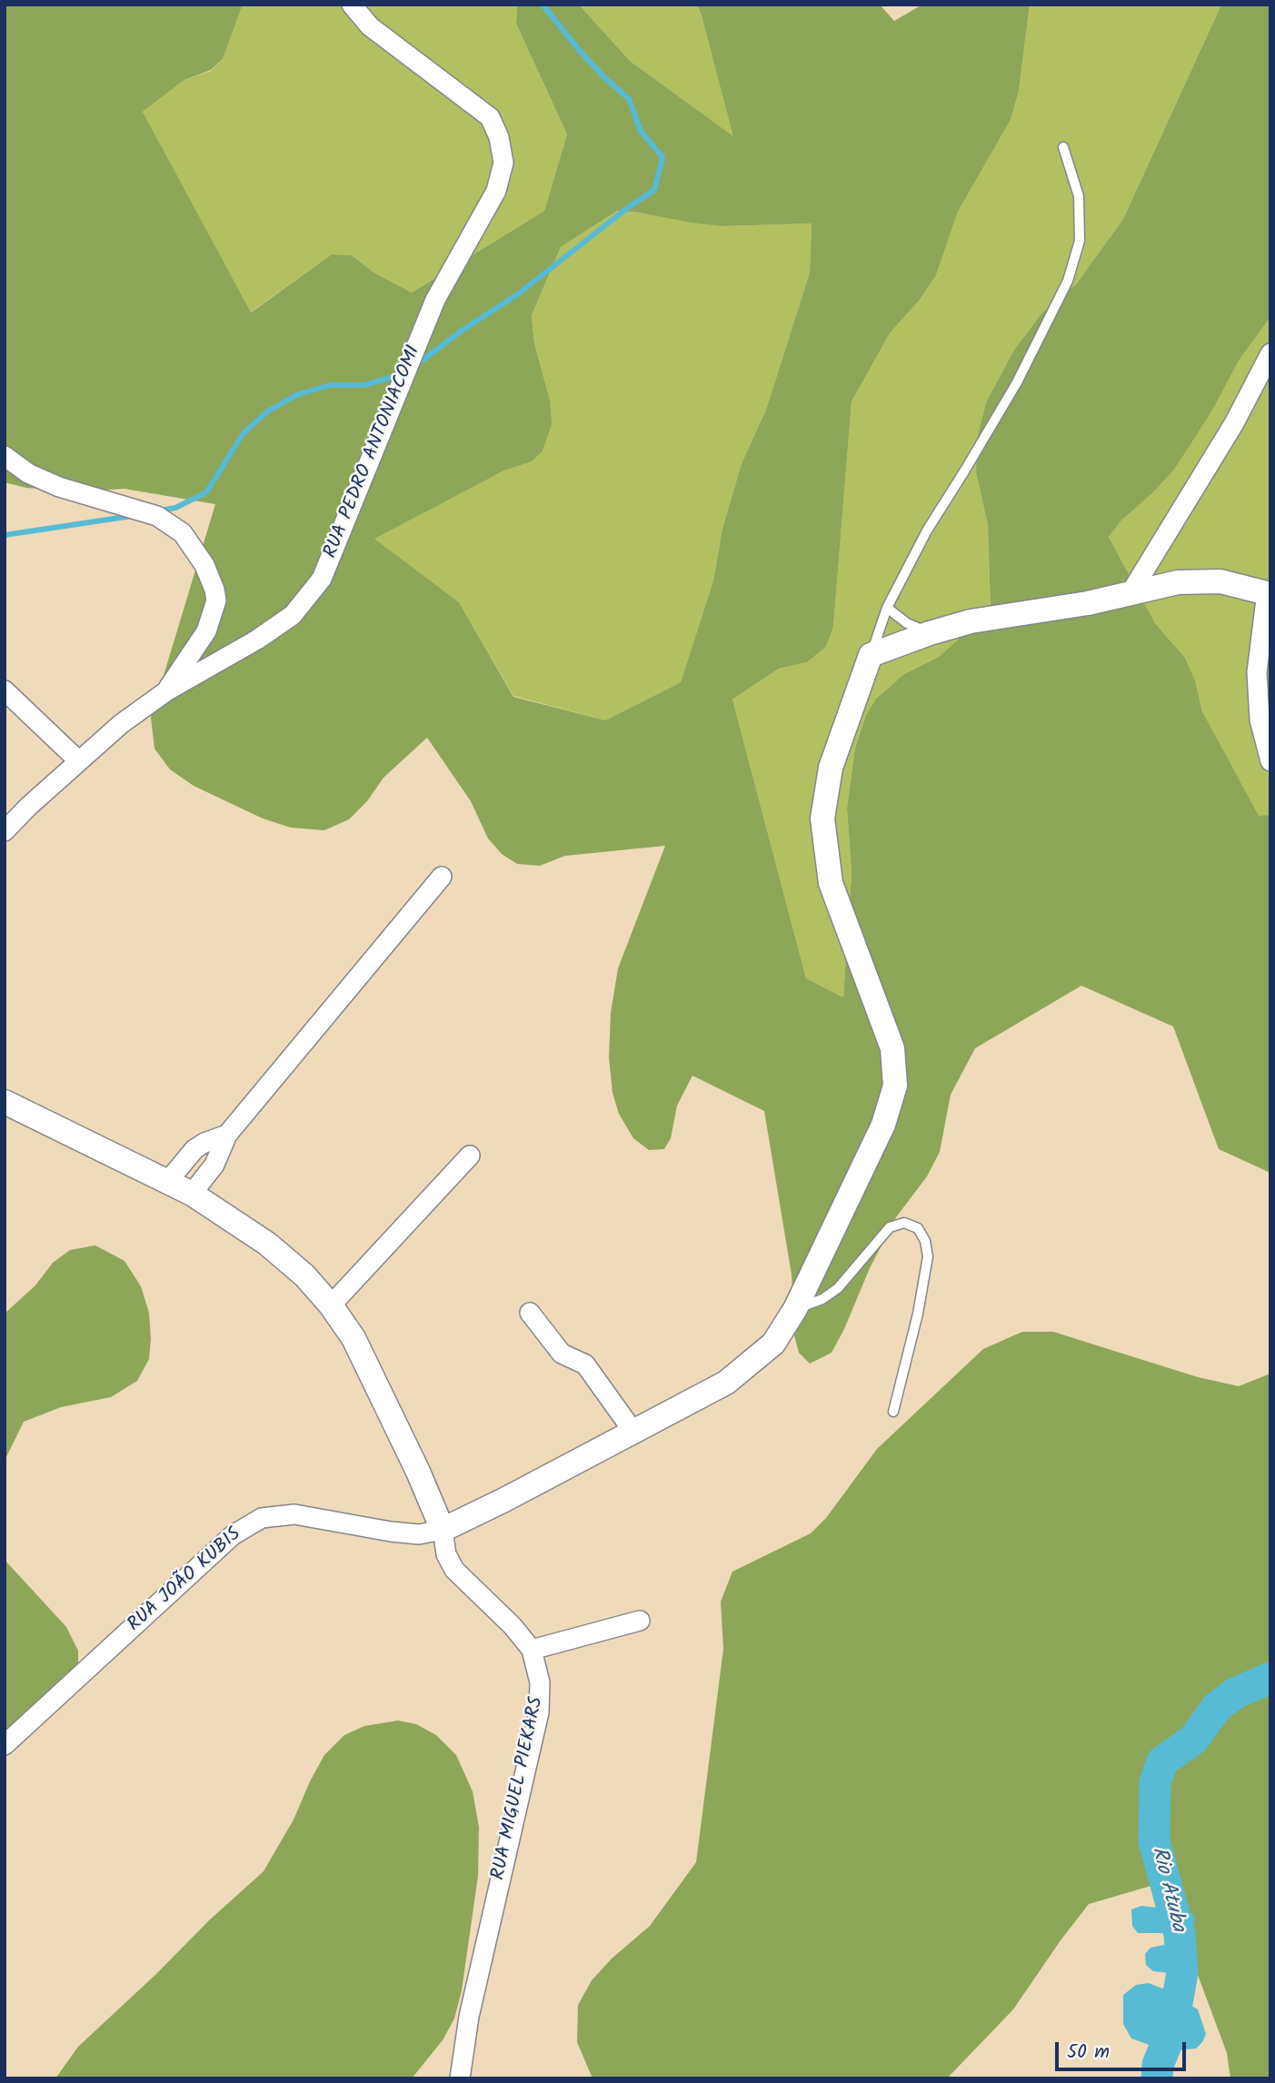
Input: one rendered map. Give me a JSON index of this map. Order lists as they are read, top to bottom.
{
  "streets": {
    "street": ["RUA PEDRO ANTONIACOMI", "RUA JOÃO KUBIS", "RUA MIGUEL PIEKARS"]
  },
  "crossings": [
    ["RUA JOÃO KUBIS", "RUA MIGUEL PIEKARS"]
  ],
  "water": ["Rio Atuba"],
  "scale_bar": "50 m"
}
